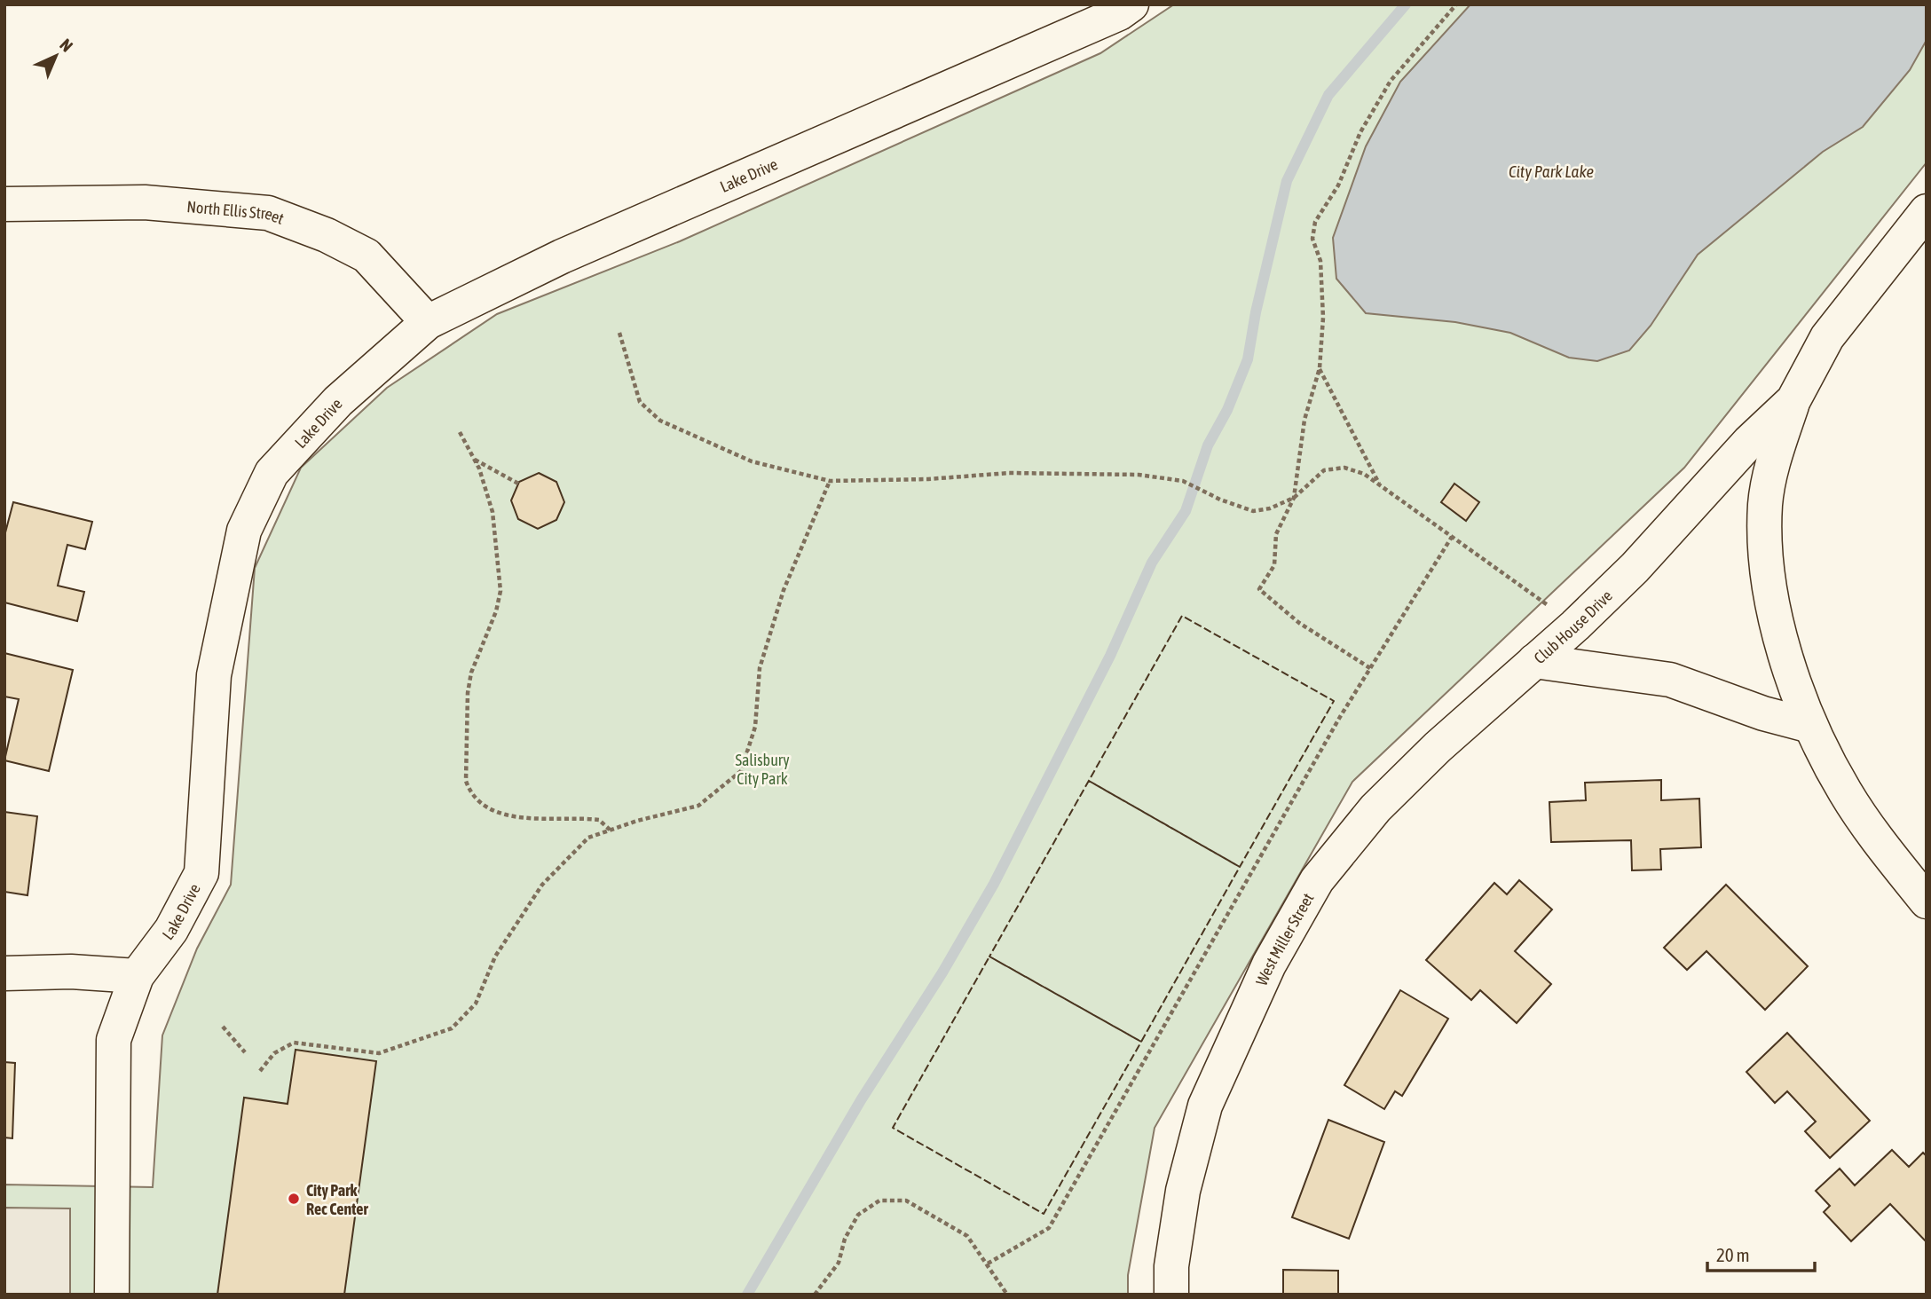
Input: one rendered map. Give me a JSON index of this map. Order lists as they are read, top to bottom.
{
  "streets": {
    "street": [
      "Lake Drive",
      "North Ellis Street",
      "Club House Drive",
      "West Miller Street"
    ]
  },
  "crossings": [
    ["Lake Drive", "North Ellis Street"],
    ["Club House Drive", "West Miller Street"]
  ],
  "water": ["City Park Lake"],
  "parks": ["Salisbury City Park"],
  "places": ["City Park Rec Center"],
  "scale_bar": "20 m",
  "north": "top right"
}
